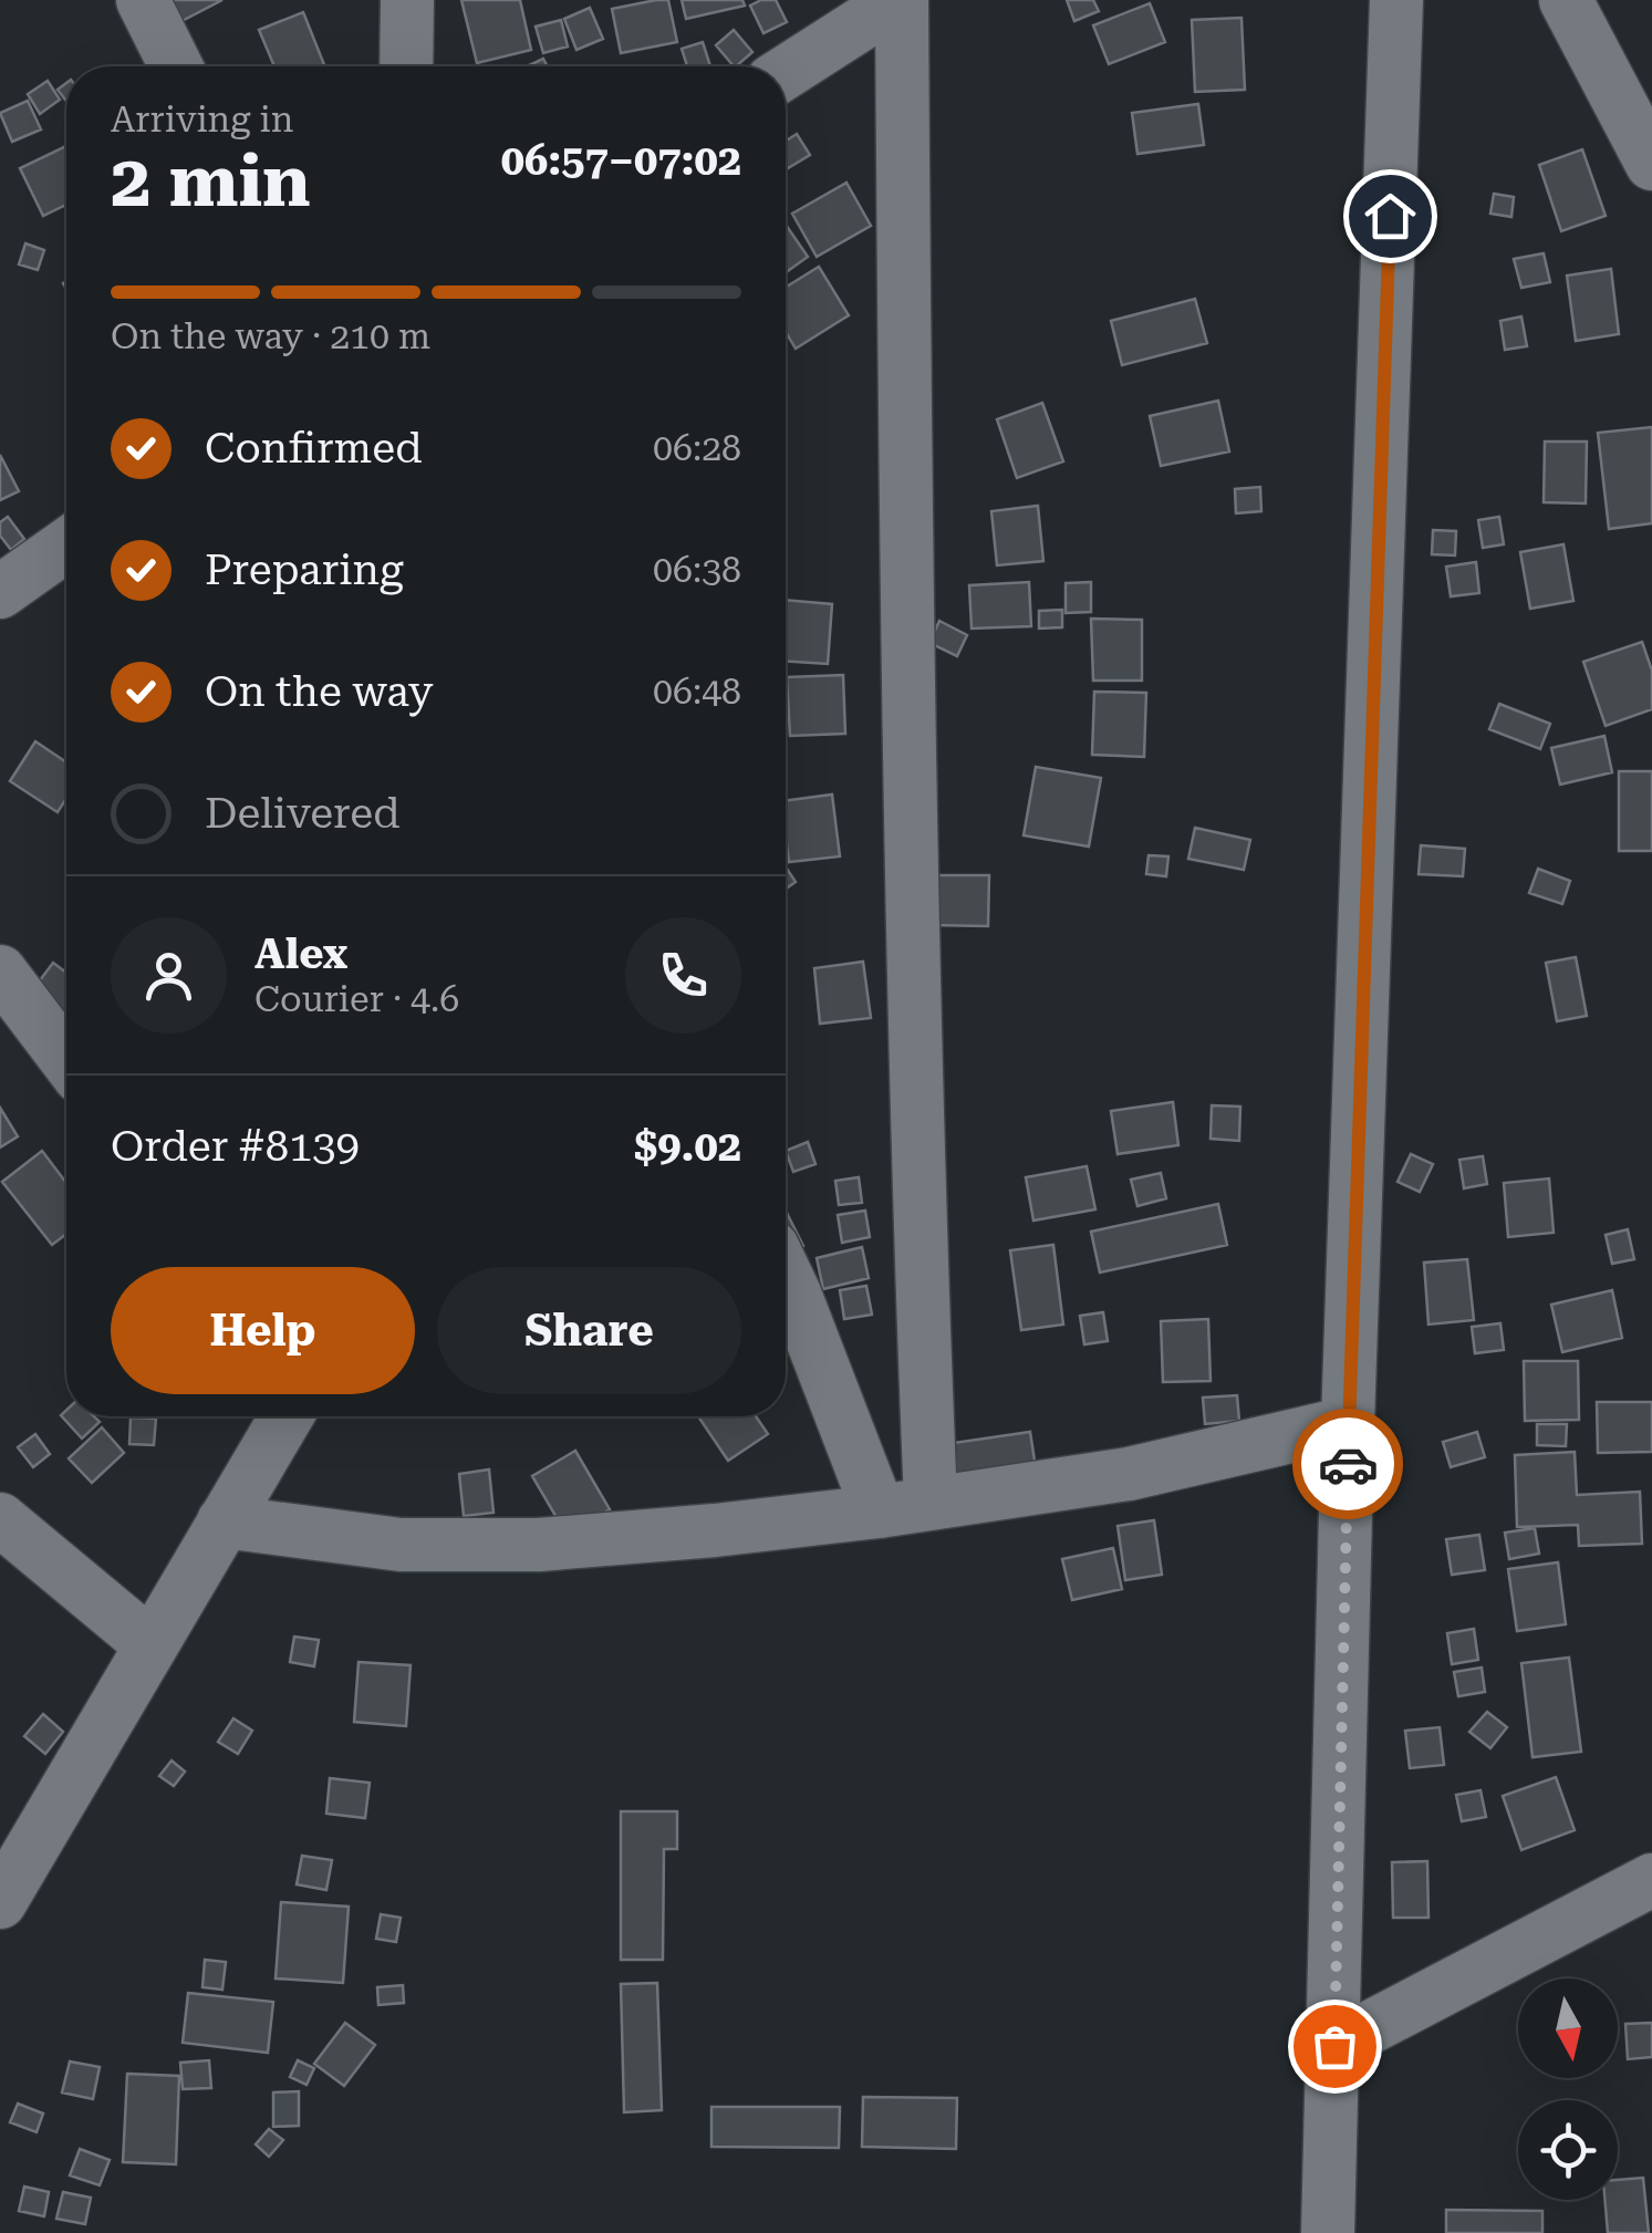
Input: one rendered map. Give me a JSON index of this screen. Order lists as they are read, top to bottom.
{
  "north": "bottom",
  "page": {
    "heading": ["2 min", "Arriving in", "06:57–07:02"],
    "panel": [
      "Alex",
      "Courier · 4.6",
      "Order #8139",
      "$9.02"
    ],
    "bar": "On the way · 210 m",
    "list": [
      ["Confirmed", "06:28"],
      ["Preparing", "06:38"],
      ["On the way", "06:48"],
      "Delivered"
    ],
    "buttons": ["Help", "Share"]
  }
}
